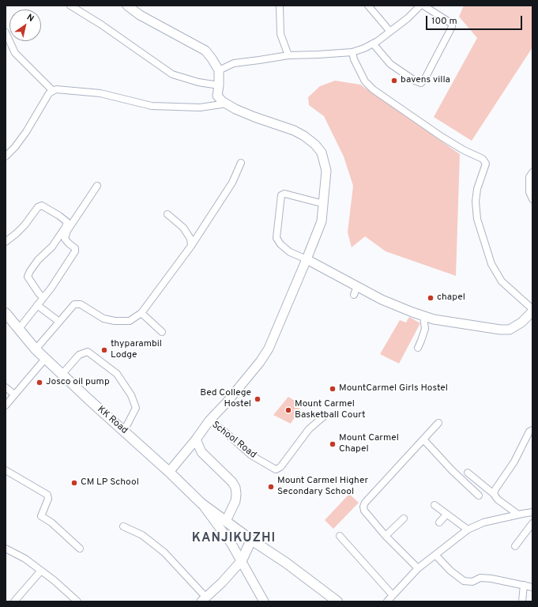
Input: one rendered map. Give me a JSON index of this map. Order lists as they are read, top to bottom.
{
  "streets": {
    "highway": ["KK Road"],
    "street": ["School Road"]
  },
  "districts": ["KANJIKUZHI"],
  "places": [
    "bavens villa",
    "chapel",
    "thyparambil Lodge",
    "Josco oil pump",
    "MountCarmel Girls Hostel",
    "Bed College Hostel",
    "Mount Carmel Basketball Court",
    "Mount Carmel Chapel",
    "CM LP School",
    "Mount Carmel Higher Secondary School"
  ],
  "scale_bar": "100 m",
  "north": "top right"
}
